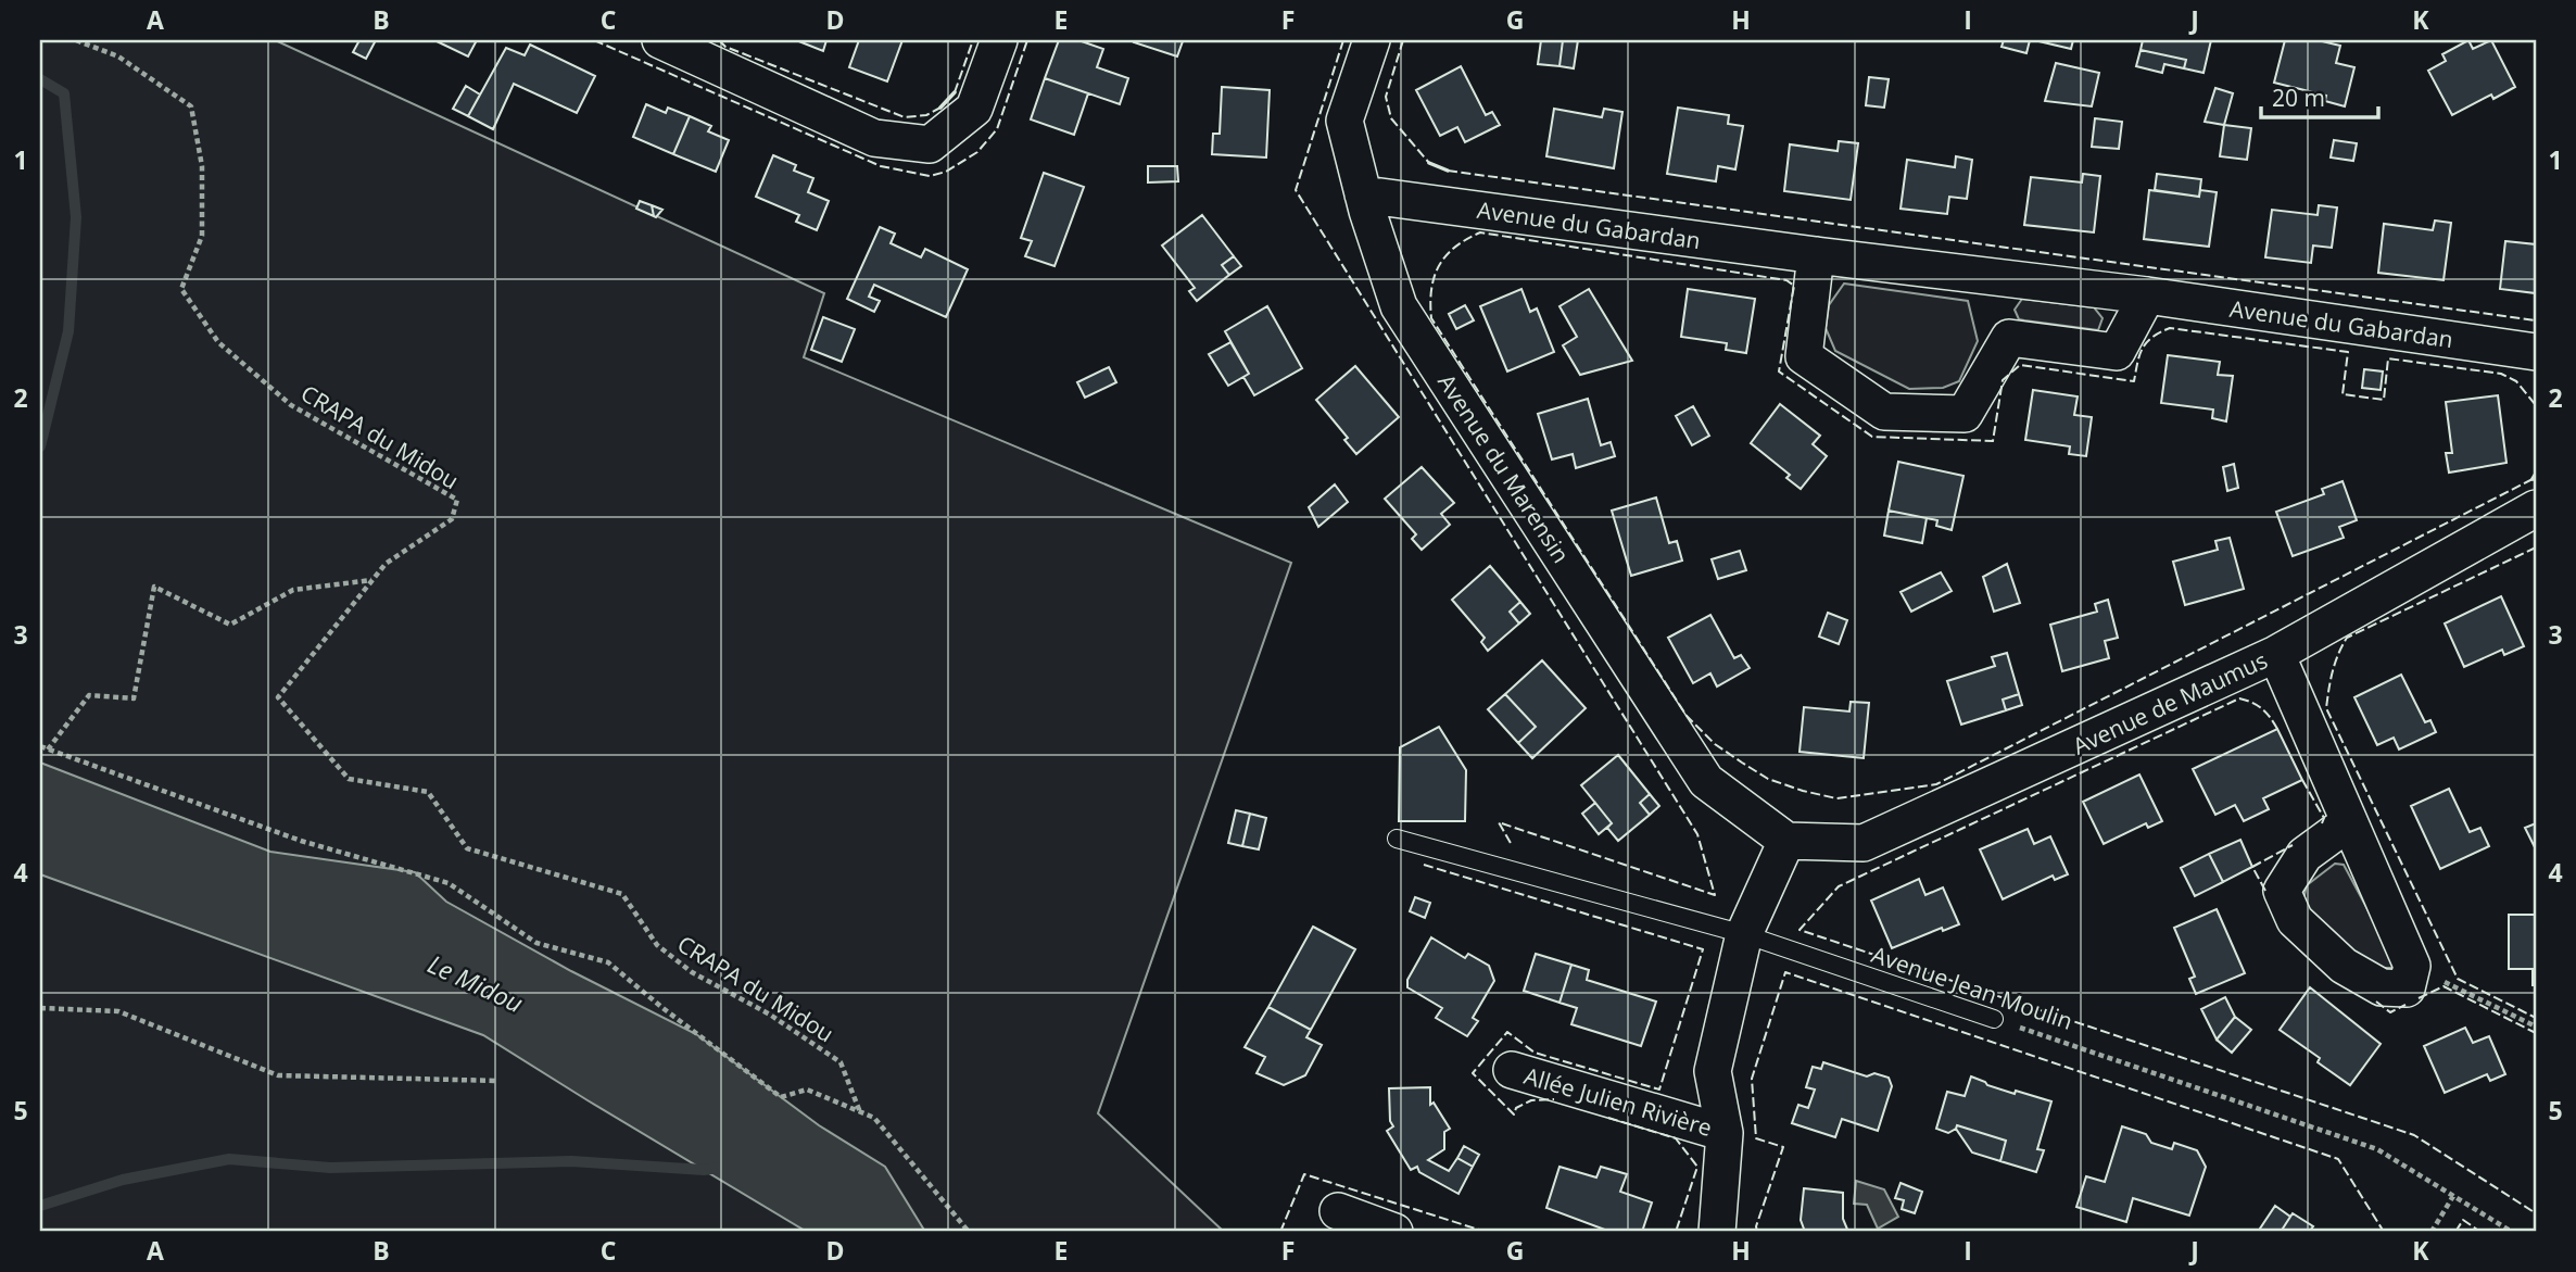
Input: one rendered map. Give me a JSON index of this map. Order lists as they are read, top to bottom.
{
  "streets": {
    "street": [
      "Avenue du Gabardan",
      "Avenue du Marensin",
      "Avenue de Maumus",
      "Allée Julien Rivière"
    ],
    "lane": ["Avenue Jean Moulin"],
    "path": ["CRAPA du Midou"]
  },
  "crossings": [
    ["Avenue du Gabardan", "Avenue du Marensin"],
    ["Avenue du Marensin", "Avenue de Maumus"]
  ],
  "water": ["Le Midou"],
  "scale_bar": "20 m",
  "grid": {
    "columns": [
      "A",
      "B",
      "C",
      "D",
      "E",
      "F",
      "G",
      "H",
      "I",
      "J",
      "K"
    ],
    "rows": [
      "1",
      "2",
      "3",
      "4",
      "5"
    ]
  }
}
